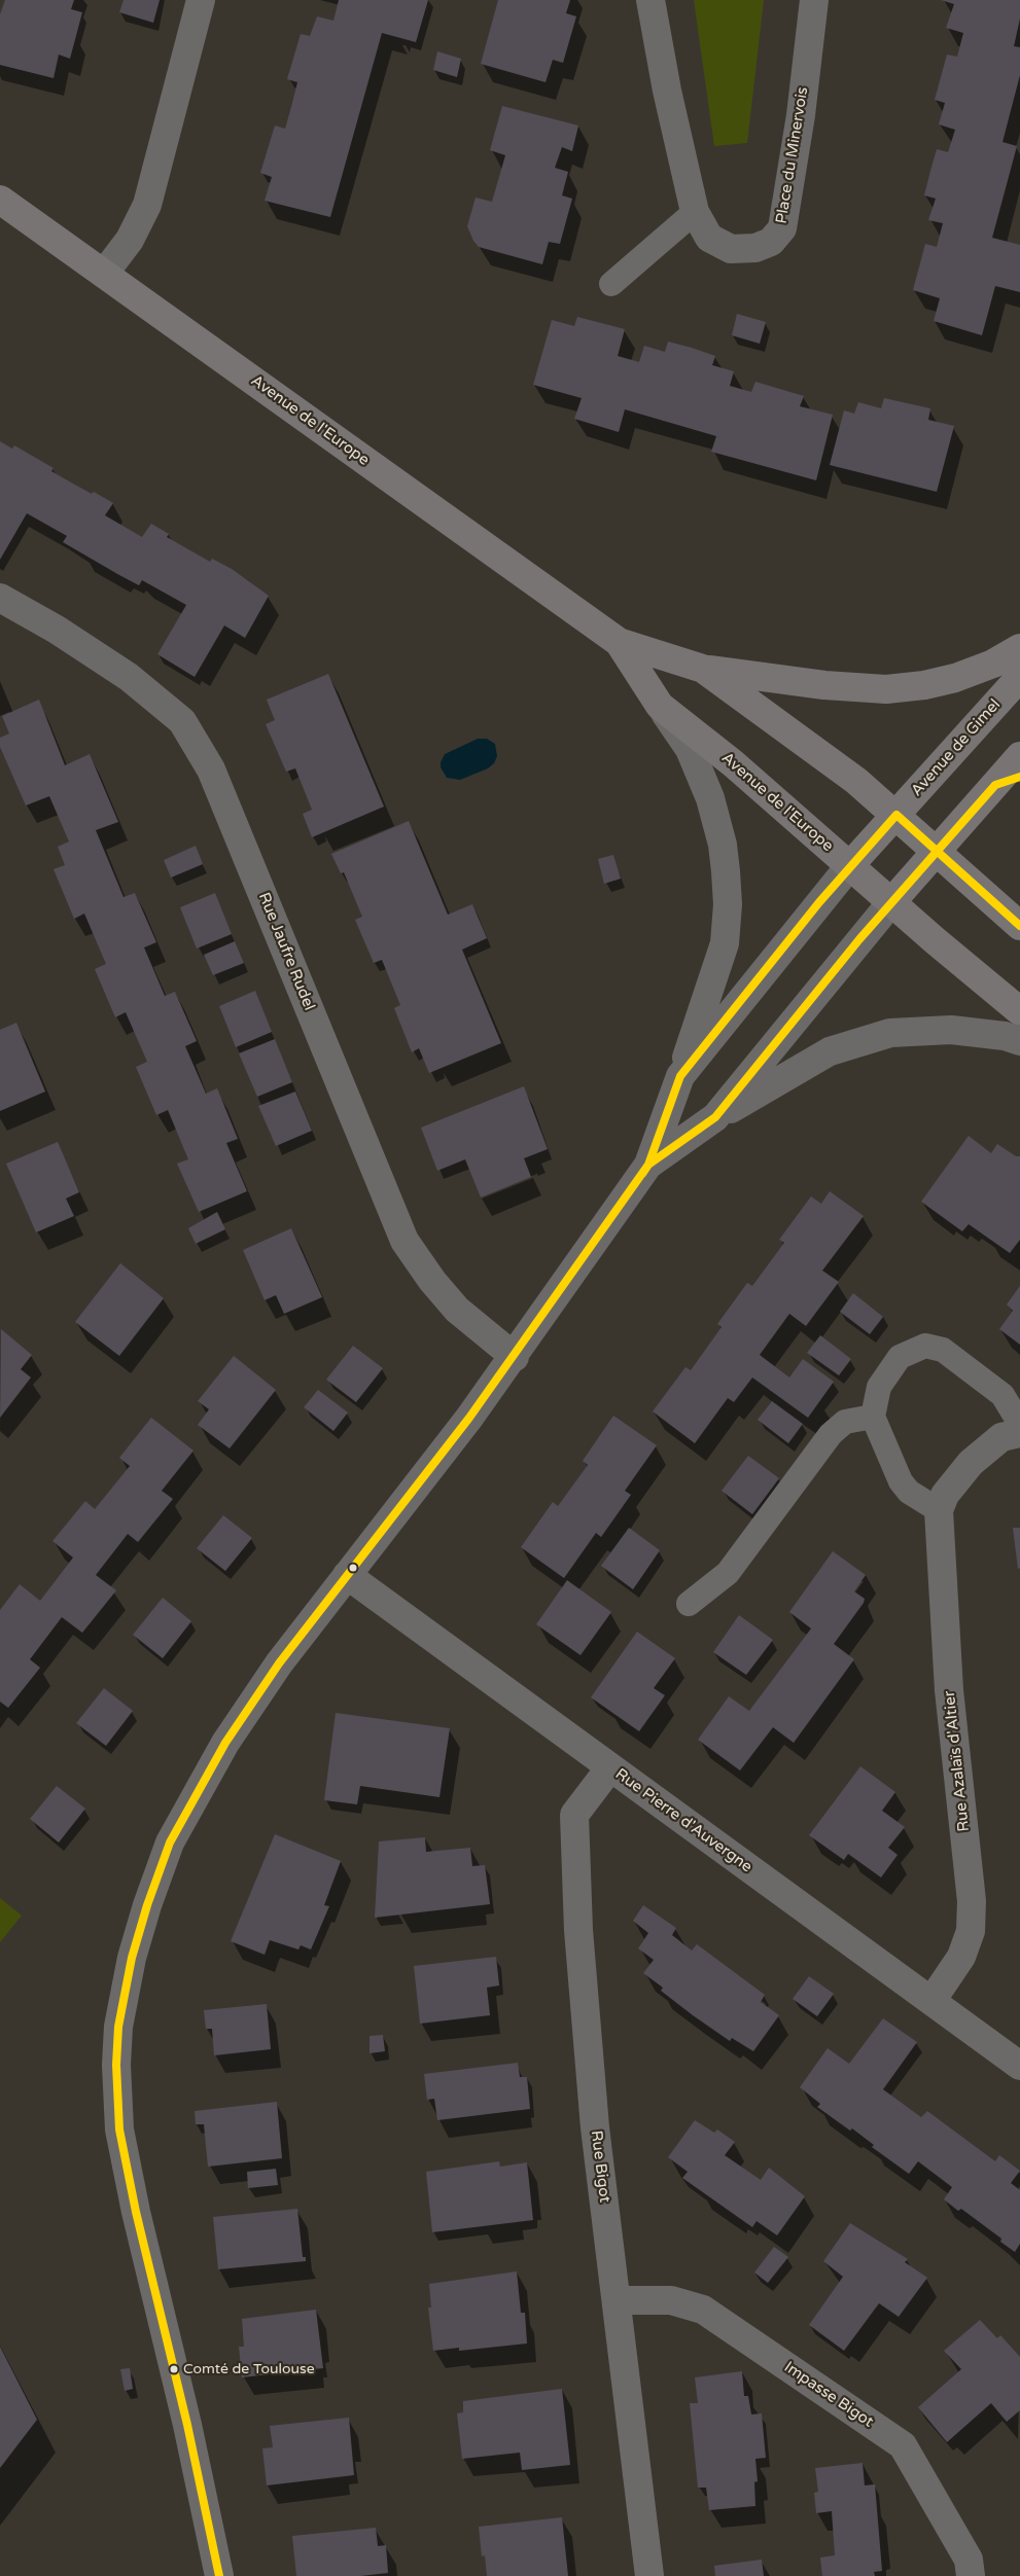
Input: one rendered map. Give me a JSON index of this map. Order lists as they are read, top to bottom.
{
  "streets": {
    "main road": ["Avenue de l'Europe", "Avenue de Gimel"],
    "street": [
      "Place du Minervois",
      "Rue Jaufre Rudel",
      "Rue Azalaïs d'Altier",
      "Rue Pierre d'Auvergne",
      "Rue Bigot",
      "Impasse Bigot"
    ]
  },
  "crossings": [
    ["Avenue de l'Europe", "Avenue de Gimel"],
    ["Rue Azalaïs d'Altier", "Rue Pierre d'Auvergne"],
    ["Rue Pierre d'Auvergne", "Rue Bigot"],
    ["Rue Bigot", "Impasse Bigot"]
  ],
  "places": ["Comté de Toulouse"]
}
